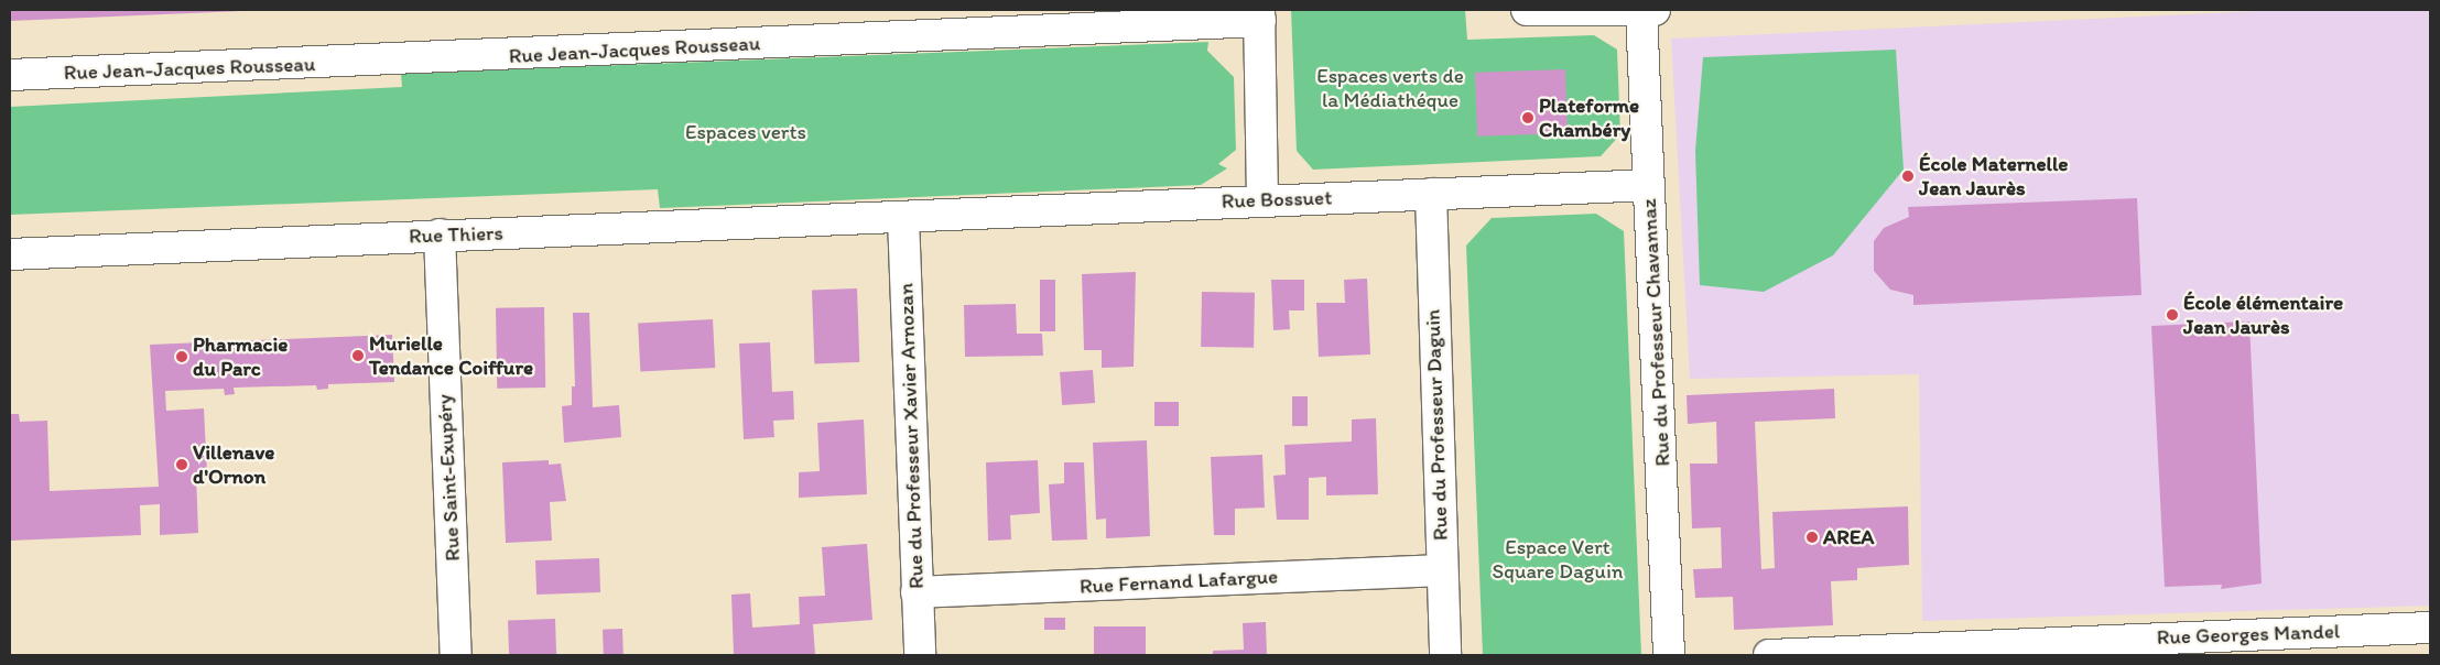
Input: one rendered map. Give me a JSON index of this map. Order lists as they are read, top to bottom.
{
  "streets": {
    "street": [
      "Rue Jean-Jacques Rousseau",
      "Rue Bossuet",
      "Rue Thiers",
      "Rue du Professeur Chavannaz",
      "Rue du Professeur Daguin",
      "Rue du Professeur Xavier Arnozan",
      "Rue Saint-Exupéry",
      "Rue Fernand Lafargue",
      "Rue Georges Mandel"
    ]
  },
  "crossings": [
    ["Rue Bossuet", "Rue Thiers"],
    ["Rue Bossuet", "Rue du Professeur Chavannaz"],
    ["Rue Bossuet", "Rue du Professeur Daguin"],
    ["Rue Bossuet", "Rue du Professeur Xavier Arnozan"],
    ["Rue Thiers", "Rue du Professeur Xavier Arnozan"],
    ["Rue Thiers", "Rue Saint-Exupéry"],
    ["Rue du Professeur Daguin", "Rue Fernand Lafargue"],
    ["Rue du Professeur Xavier Arnozan", "Rue Fernand Lafargue"]
  ],
  "parks": ["Espaces verts de la Médiathéque", "Espaces verts", "Espace Vert Square Daguin"],
  "places": [
    "Plateforme Chambéry",
    "École Maternelle Jean Jaurès",
    "École élémentaire Jean Jaurès",
    "Murielle Tendance Coiffure",
    "Pharmacie du Parc",
    "Villenave d'Ornon",
    "AREA"
  ]
}
